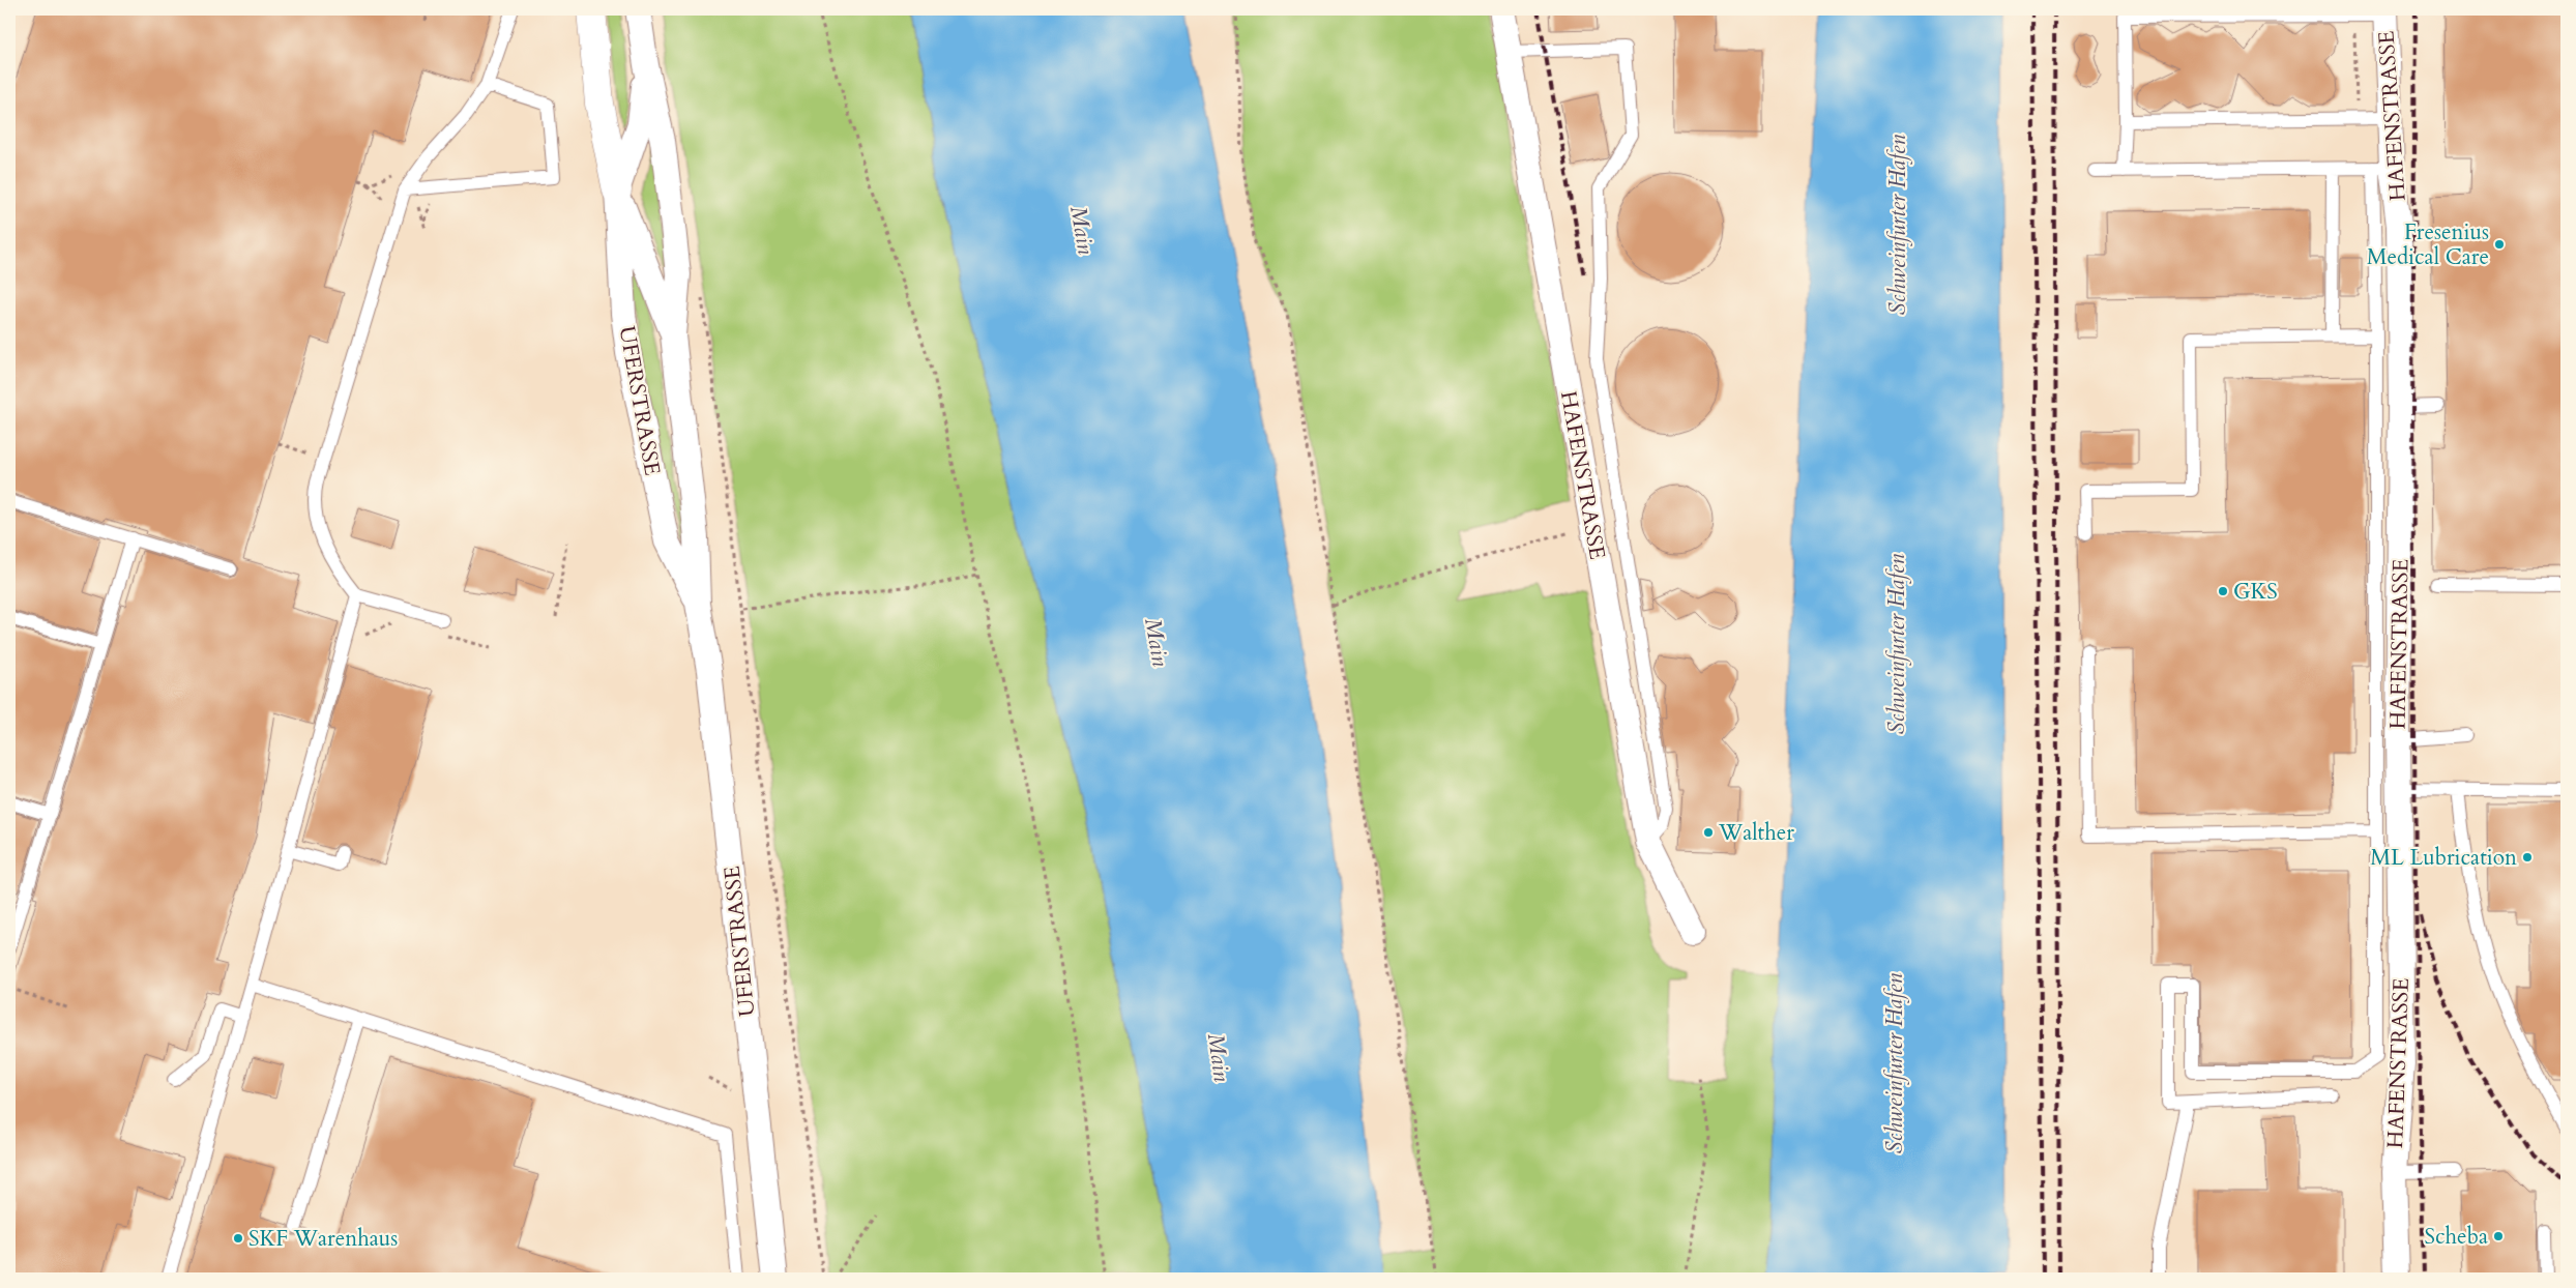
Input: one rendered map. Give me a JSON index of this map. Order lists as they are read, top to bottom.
{
  "streets": {
    "street": ["HAFENSTRASSE", "UFERSTRASSE"]
  },
  "water": ["Schweinfurter Hafen", "Main"],
  "places": [
    "Fresenius Medical Care",
    "GKS",
    "Walther",
    "ML Lubrication",
    "Scheba",
    "SKF Warenhaus"
  ]
}
